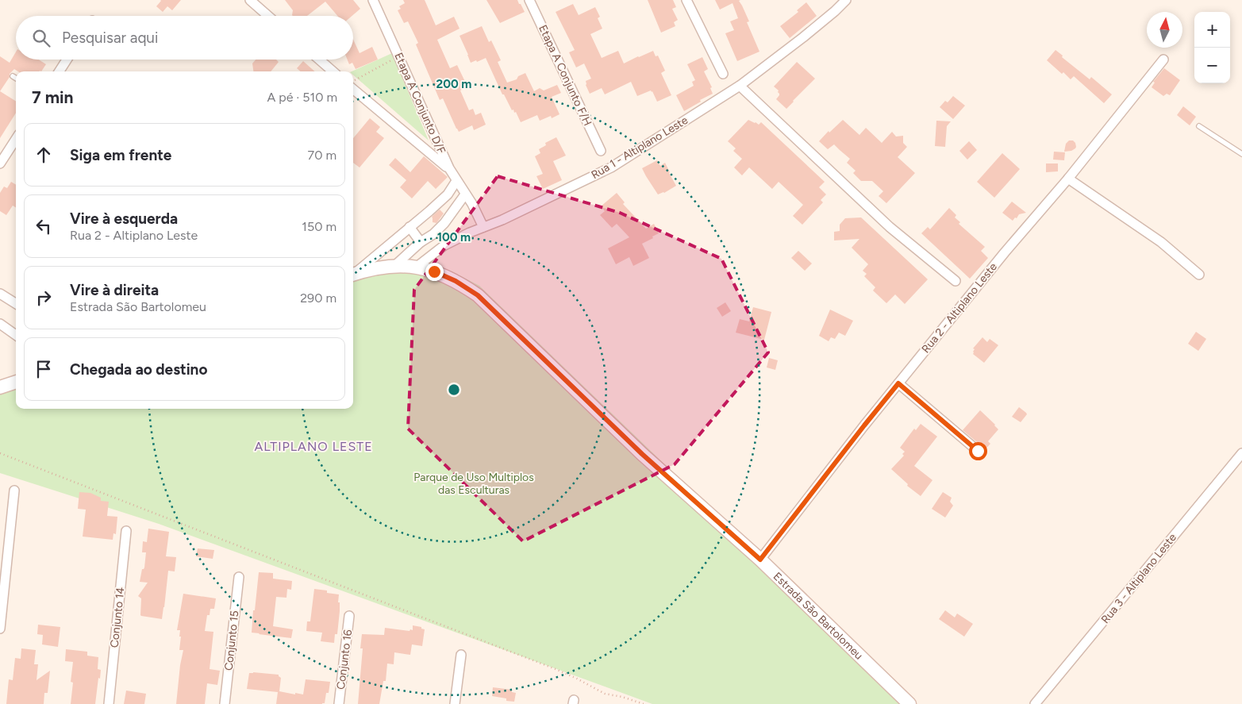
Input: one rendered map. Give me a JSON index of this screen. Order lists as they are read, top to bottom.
{
  "streets": {
    "street": [
      "Etapa A Conjunto F/H",
      "Etapa A Conjunto D/F",
      "Rua 1 - Altiplano Leste",
      "Rua 2 - Altiplano Leste",
      "Rua 3 - Altiplano Leste",
      "Estrada São Bartolomeu",
      "Conjunto 14",
      "Conjunto 15",
      "Conjunto 16"
    ]
  },
  "crossings": [
    ["Etapa A Conjunto D/F", "Rua 1 - Altiplano Leste"],
    ["Rua 1 - Altiplano Leste", "Estrada São Bartolomeu"],
    ["Rua 2 - Altiplano Leste", "Estrada São Bartolomeu"]
  ],
  "districts": ["ALTIPLANO LESTE"],
  "parks": ["Parque de Uso Multiplos das Esculturas"],
  "north": "top",
  "page": {
    "map_buttons": ["+", "−"],
    "search": "Pesquisar aqui",
    "heading": ["7 min", "A pé · 510 m"],
    "list": [
      ["Siga em frente", "70 m"],
      ["Vire à esquerda", "Rua 2 - Altiplano Leste", "150 m"],
      ["Vire à direita", "Estrada São Bartolomeu", "290 m"],
      "Chegada ao destino"
    ]
  },
  "rings": ["200 m", "100 m"]
}
